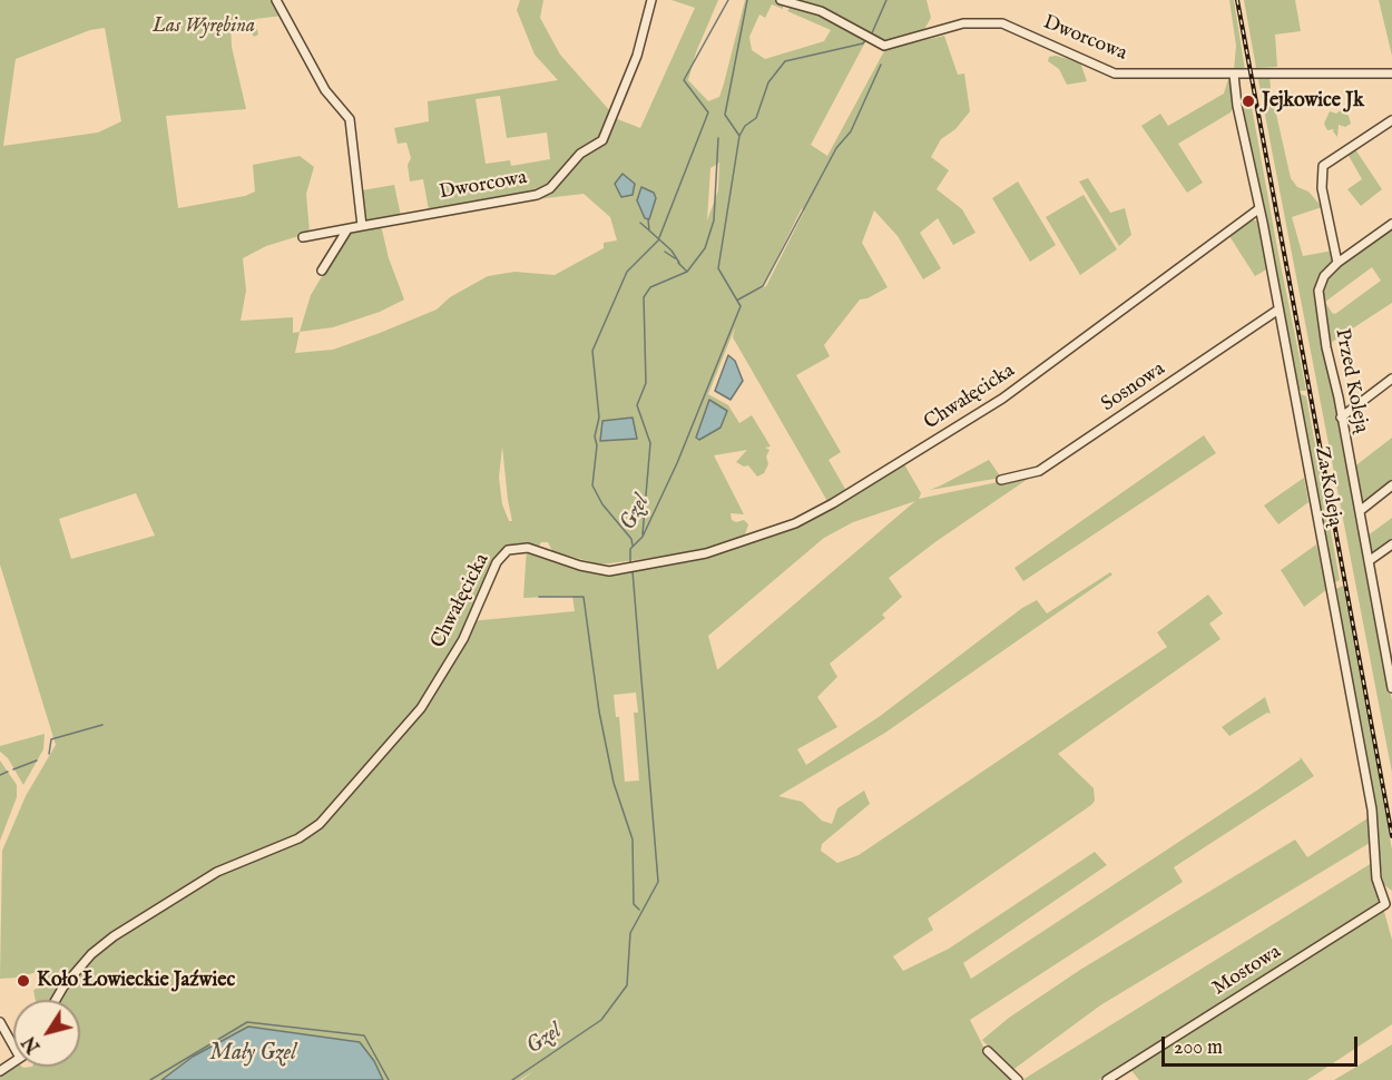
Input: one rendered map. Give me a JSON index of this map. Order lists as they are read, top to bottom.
{
  "streets": {
    "street": [
      "Dworcowa",
      "Przed Koleją",
      "Sosnowa",
      "Chwałęcicka",
      "Za Koleją",
      "Mostowa"
    ]
  },
  "crossings": [
    ["Dworcowa", "Za Koleją"],
    ["Sosnowa", "Za Koleją"],
    ["Chwałęcicka", "Za Koleją"],
    ["Za Koleją", "Mostowa"]
  ],
  "water": ["Gzel", "Mały Gzel"],
  "parks": ["Las Wyrębina"],
  "places": ["Jejkowice Jk", "Koło Łowieckie Jaźwiec"],
  "scale_bar": "200 m",
  "north": "bottom left"
}
